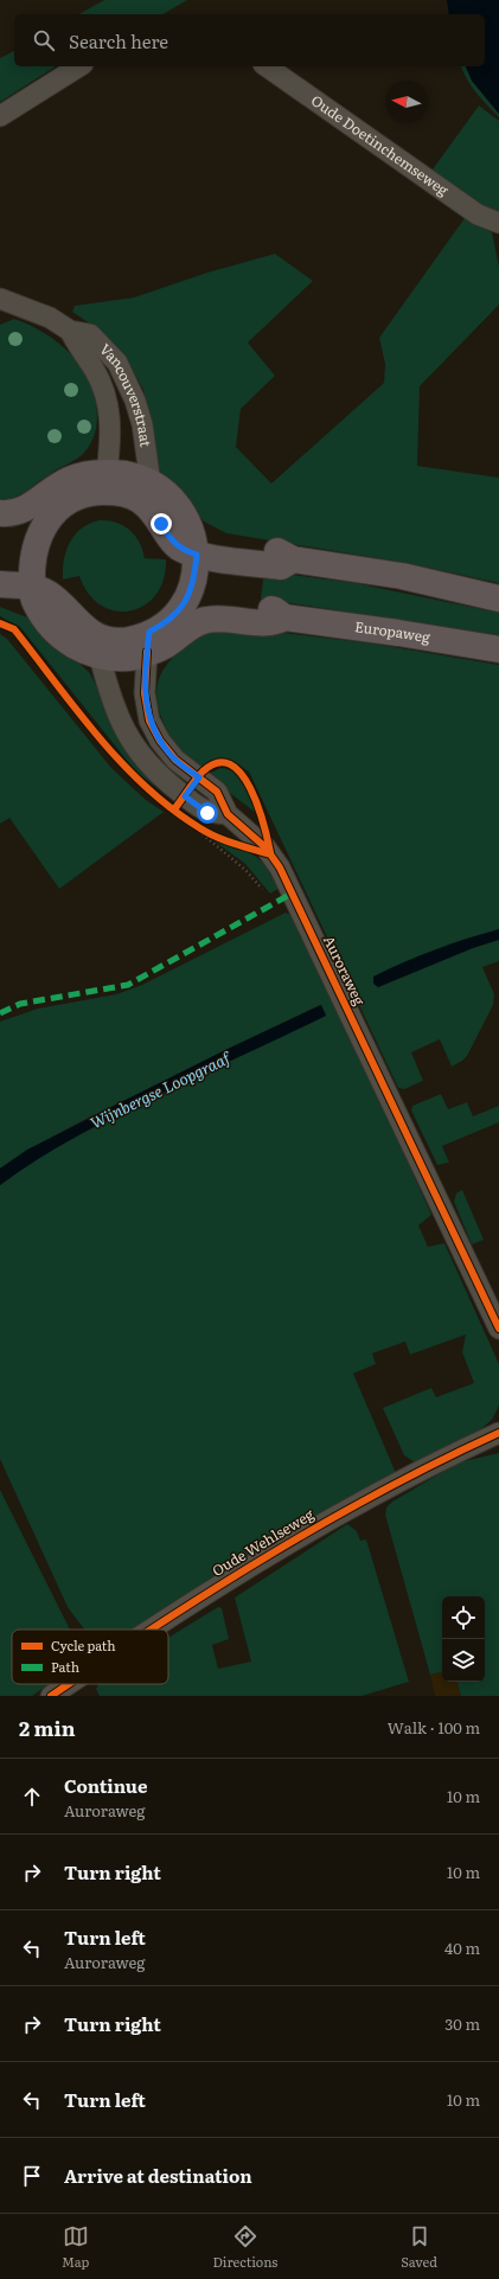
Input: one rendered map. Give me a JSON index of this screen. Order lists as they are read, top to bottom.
{
  "streets": {
    "main road": ["Europaweg"],
    "street": [
      "Oude Doetinchemseweg",
      "Vancouverstraat",
      "Auroraweg",
      "Oude Wehlseweg"
    ]
  },
  "water": ["Wijnbergse Loopgraaf"],
  "legend": ["Cycle path", "Path"],
  "north": "left",
  "page": {
    "search": "Search here",
    "heading": ["2 min", "Walk · 100 m"],
    "list": [
      ["Continue", "Auroraweg", "10 m"],
      ["Turn right", "10 m"],
      ["Turn left", "Auroraweg", "40 m"],
      ["Turn right", "30 m"],
      ["Turn left", "10 m"],
      "Arrive at destination"
    ],
    "nav": ["Map", "Directions", "Saved"]
  }
}
